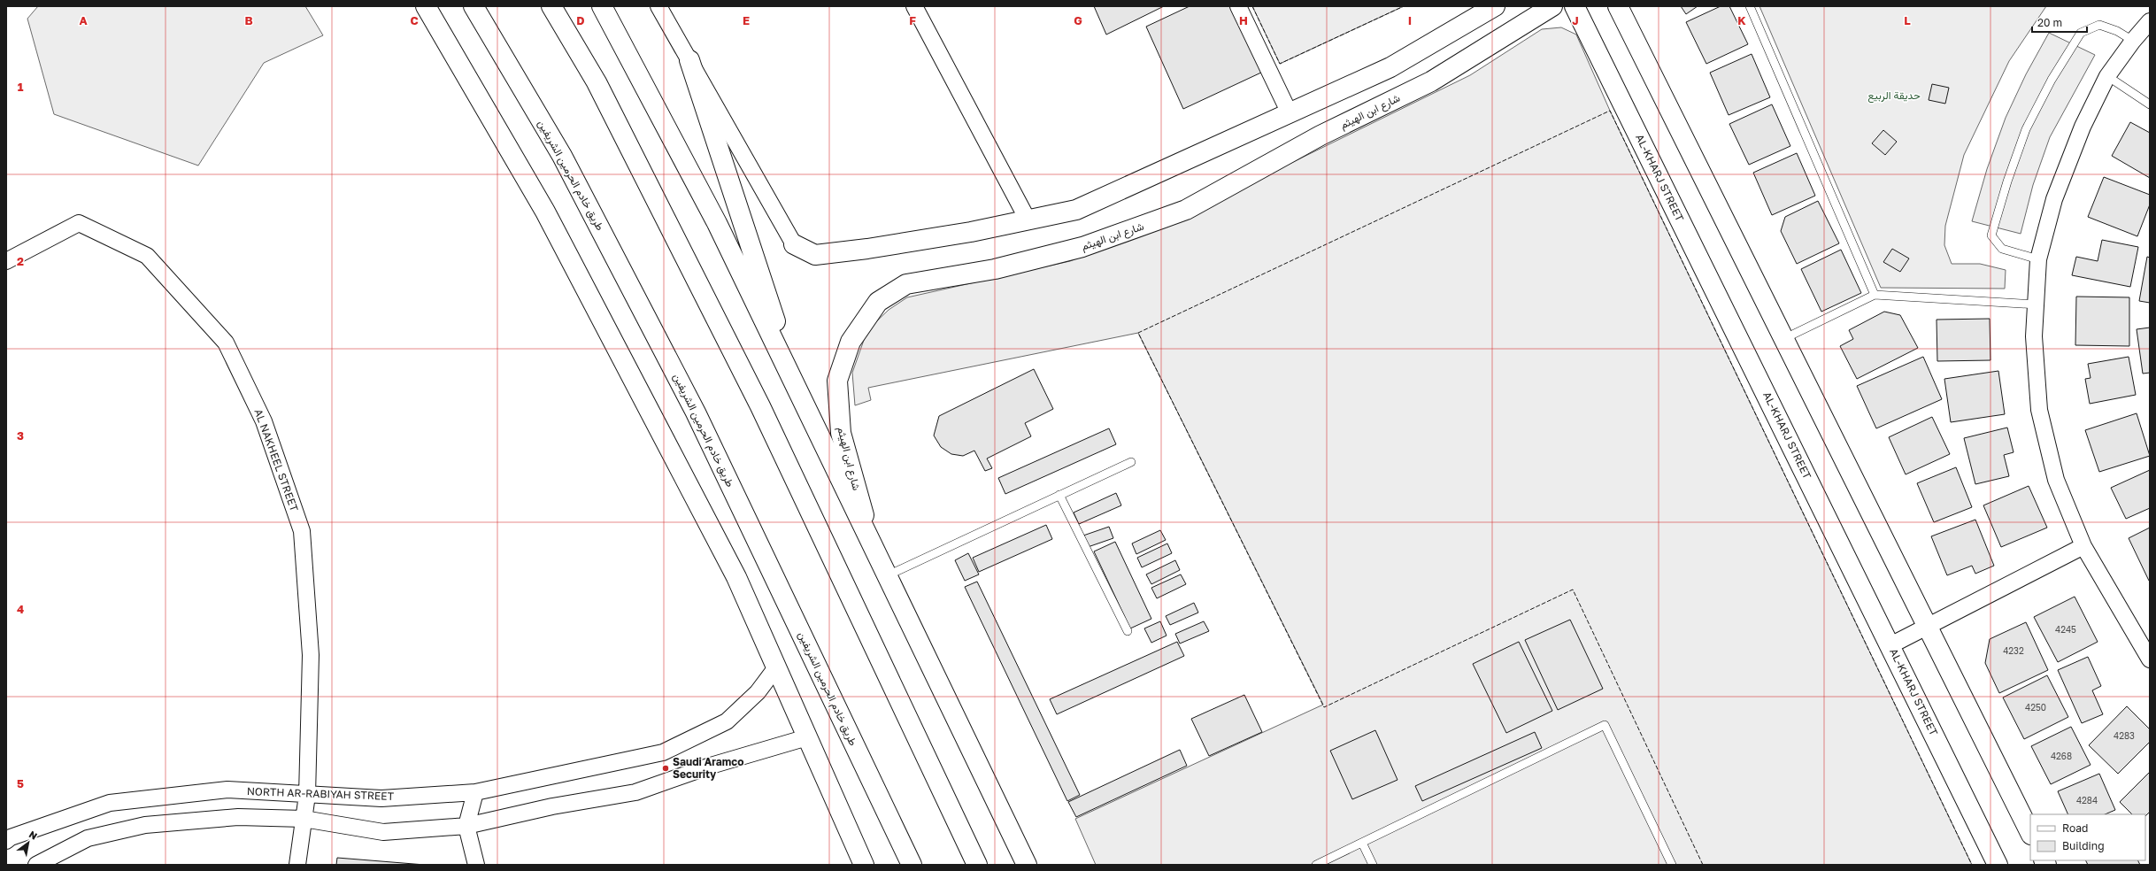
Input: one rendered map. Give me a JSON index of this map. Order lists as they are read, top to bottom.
{
  "streets": {
    "main road": ["شارع ابن الهيثم", "طريق خادم الحرمين الشريفين", "AL-KHARJ STREET"],
    "street": ["AL NAKHEEL STREET", "NORTH AR-RABIYAH STREET"]
  },
  "crossings": [
    ["AL NAKHEEL STREET", "NORTH AR-RABIYAH STREET"]
  ],
  "parks": ["حديقة الربيع"],
  "places": ["Saudi Aramco Security"],
  "house_numbers": [
    "4245",
    "4232",
    "4250",
    "4283",
    "4268",
    "4284"
  ],
  "legend": ["Road", "Building"],
  "scale_bar": "20 m",
  "north": "top right",
  "grid": {
    "columns": [
      "A",
      "B",
      "C",
      "D",
      "E",
      "F",
      "G",
      "H",
      "I",
      "J",
      "K",
      "L"
    ],
    "rows": [
      "1",
      "2",
      "3",
      "4",
      "5"
    ]
  }
}
